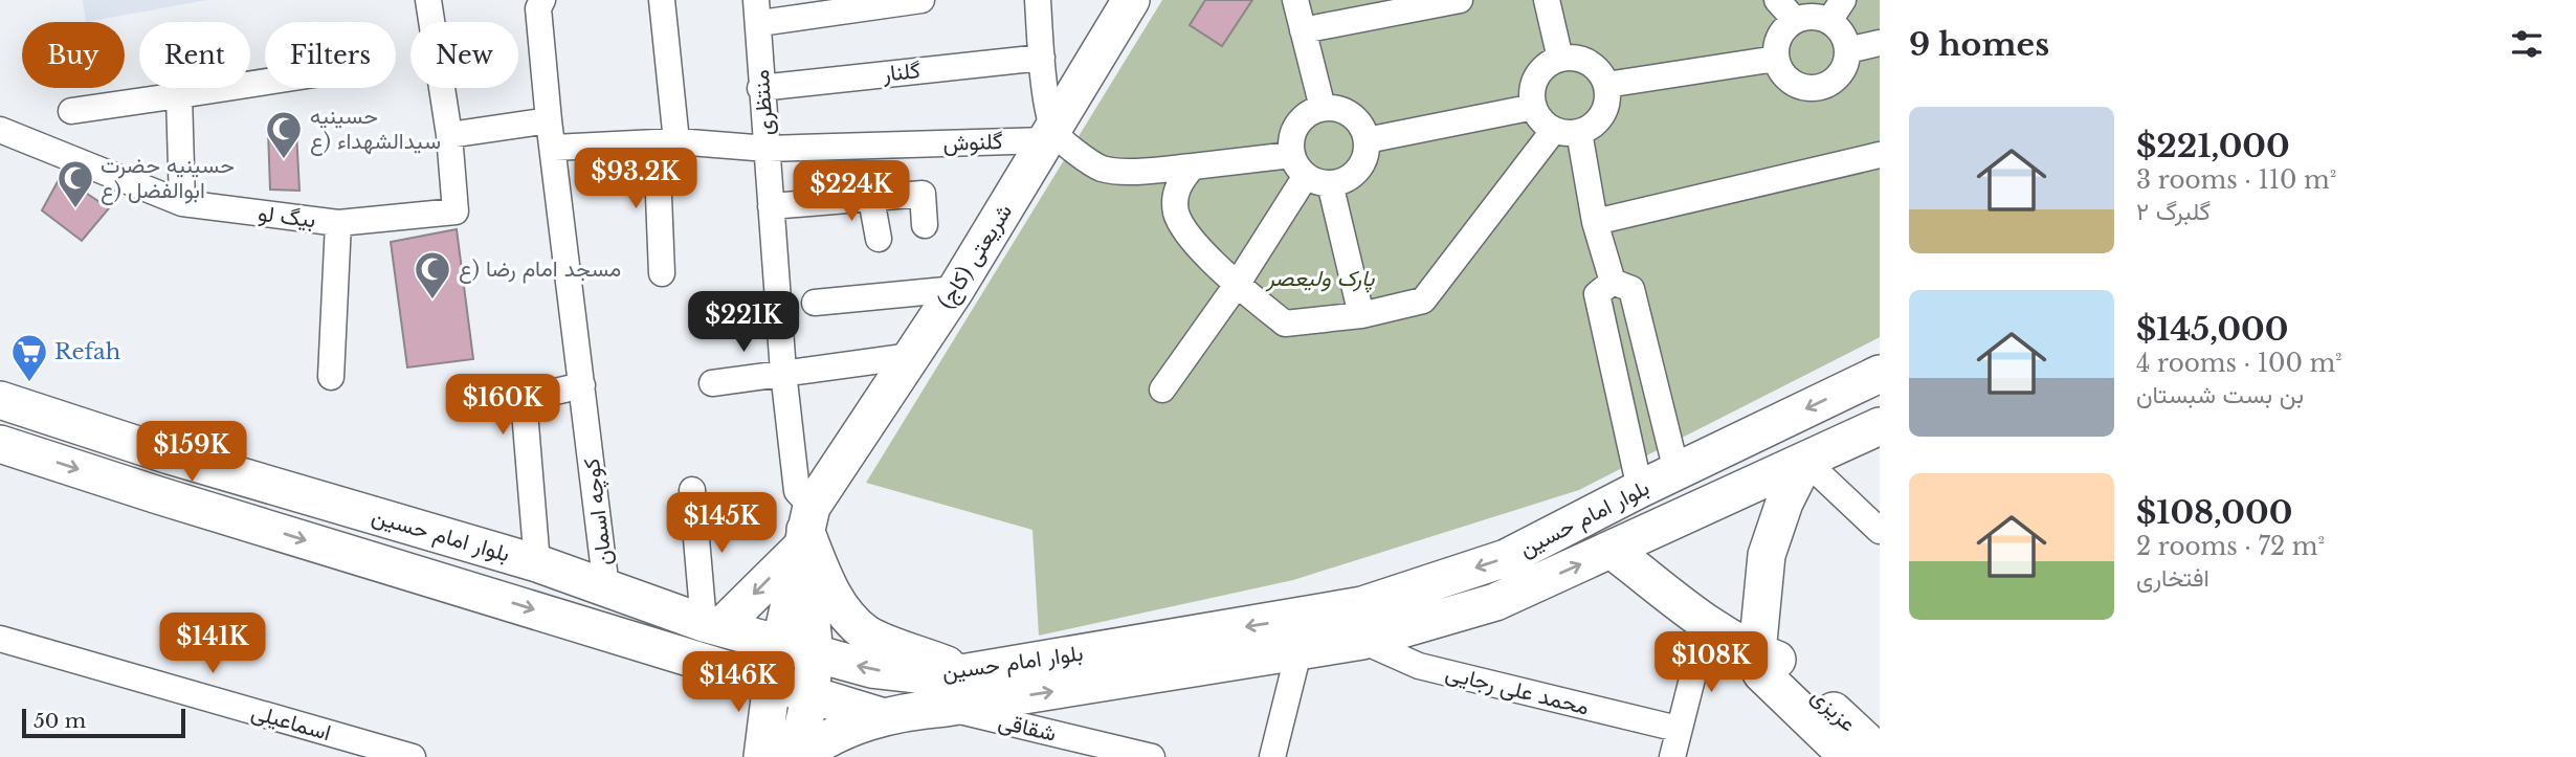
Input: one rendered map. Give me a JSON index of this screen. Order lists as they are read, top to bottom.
{
  "streets": {
    "main road": ["شریعتی (کاج)", "بلوار امام حسین", "عزیزی"],
    "street": [
      "گلنار",
      "منتظری",
      "گلنوش",
      "بیگ لو",
      "کوچه اسمان",
      "محمد علی رجایی",
      "اسماعیلی",
      "شقاقی"
    ]
  },
  "crossings": [
    ["گلنار", "منتظری"],
    ["منتظری", "گلنوش"],
    ["منتظری", "شریعتی (کاج)"],
    ["گلنوش", "شریعتی (کاج)"],
    ["گلنوش", "کوچه اسمان"],
    ["کوچه اسمان", "بلوار امام حسین"],
    ["بلوار امام حسین", "محمد علی رجایی"],
    ["بلوار امام حسین", "شقاقی"]
  ],
  "parks": ["پارک ولیعصر"],
  "places": {
    "mosque": ["حسینیه سیدالشهداء (ع", "حسینیه حضرت ابوالفضل (ع", "مسجد امام رضا (ع"],
    "supermarket": ["Refah"]
  },
  "scale_bar": "50 m",
  "page": {
    "heading": "9 homes",
    "chip": [
      "Buy",
      "Rent",
      "Filters",
      "New"
    ],
    "list": [
      {
        "name": "$221,000",
        "note": "3 rooms · 110 m² · گلبرگ ۲"
      },
      {
        "name": "$145,000",
        "note": "4 rooms · 100 m² · بن بست شبستان"
      },
      {
        "name": "$108,000",
        "note": "2 rooms · 72 m² · افتخاری"
      }
    ],
    "price": [
      "$93.2K",
      "$224K",
      "$221K",
      "$160K",
      "$159K",
      "$145K",
      "$141K",
      "$108K",
      "$146K"
    ],
    "scale": "50 m"
  }
}
